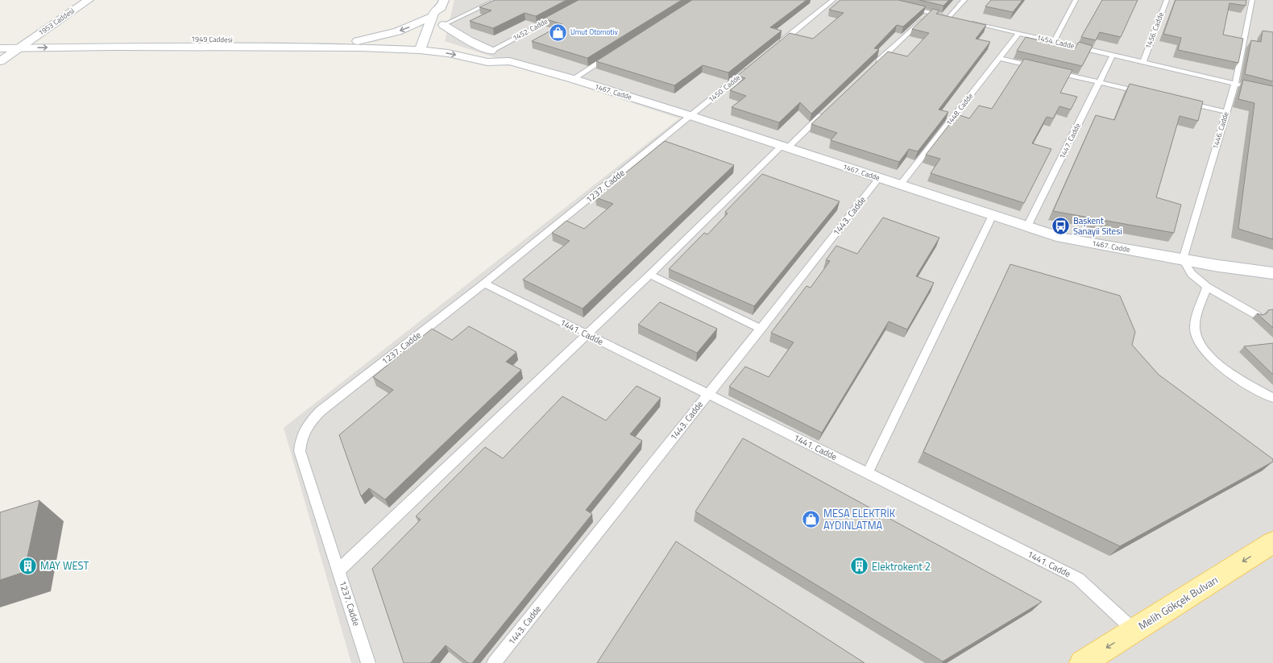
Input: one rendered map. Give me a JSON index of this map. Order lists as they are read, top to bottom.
{
  "streets": {
    "main road": ["Melih Gökçek Bulvarı"],
    "street": ["1953 Caddesi", "1949 Caddesi", "1467. Cadde"],
    "lane": [
      "1452. Cadde",
      "1456. Cadde",
      "1454. Cadde",
      "1450. Cadde",
      "1448. Cadde",
      "1446. Cadde",
      "1447. Cadde",
      "1237. Cadde",
      "1443. Cadde",
      "1441. Cadde"
    ]
  },
  "crossings": [
    ["1953 Caddesi", "1949 Caddesi"],
    ["1452. Cadde", "1467. Cadde"],
    ["1456. Cadde", "1454. Cadde"],
    ["1949 Caddesi", "1467. Cadde"],
    ["1454. Cadde", "1448. Cadde"],
    ["1454. Cadde", "1446. Cadde"],
    ["1454. Cadde", "1447. Cadde"],
    ["1450. Cadde", "1467. Cadde"],
    ["1450. Cadde", "1237. Cadde"],
    ["1467. Cadde", "1448. Cadde"],
    ["1467. Cadde", "1446. Cadde"],
    ["1467. Cadde", "1447. Cadde"],
    ["1467. Cadde", "1237. Cadde"],
    ["1467. Cadde", "1443. Cadde"],
    ["1237. Cadde", "1441. Cadde"],
    ["1443. Cadde", "1441. Cadde"],
    ["1441. Cadde", "Melih Gökçek Bulvarı"]
  ],
  "one_way": ["Melih Gökçek Bulvarı"],
  "places": {
    "shop": ["Umut Otomotiv", "MESA ELEKTRİK AYDINLATMA"],
    "bus stop": ["Başkent Sanayii Sitesi"],
    "building": ["MAY WEST", "Elektrokent 2"]
  }
}
